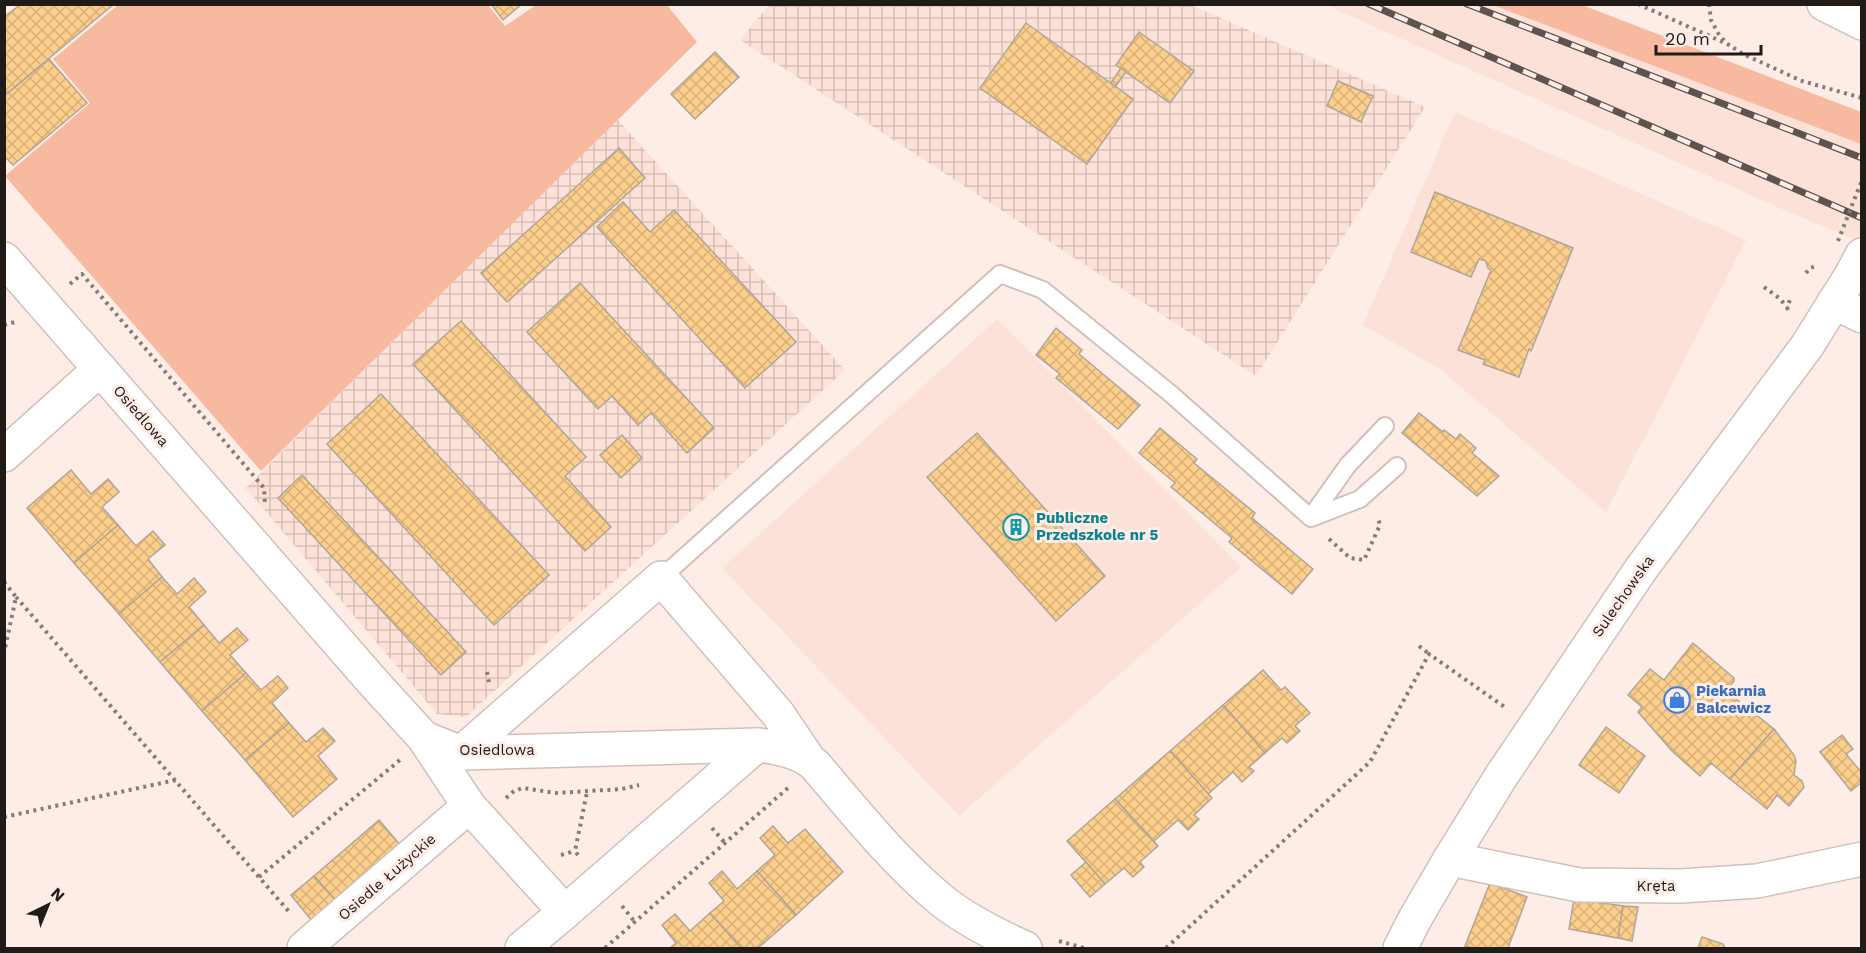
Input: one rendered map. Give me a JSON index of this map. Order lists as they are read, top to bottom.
{
  "streets": {
    "street": [
      "Osiedlowa",
      "Sulechowska",
      "Osiedle Łużyckie",
      "Kręta"
    ]
  },
  "crossings": [
    ["Sulechowska", "Kręta"]
  ],
  "places": {
    "building": ["Publiczne Przedszkole nr 5"],
    "shop": ["Piekarnia Balcewicz"]
  },
  "scale_bar": "20 m",
  "north": "top right"
}
